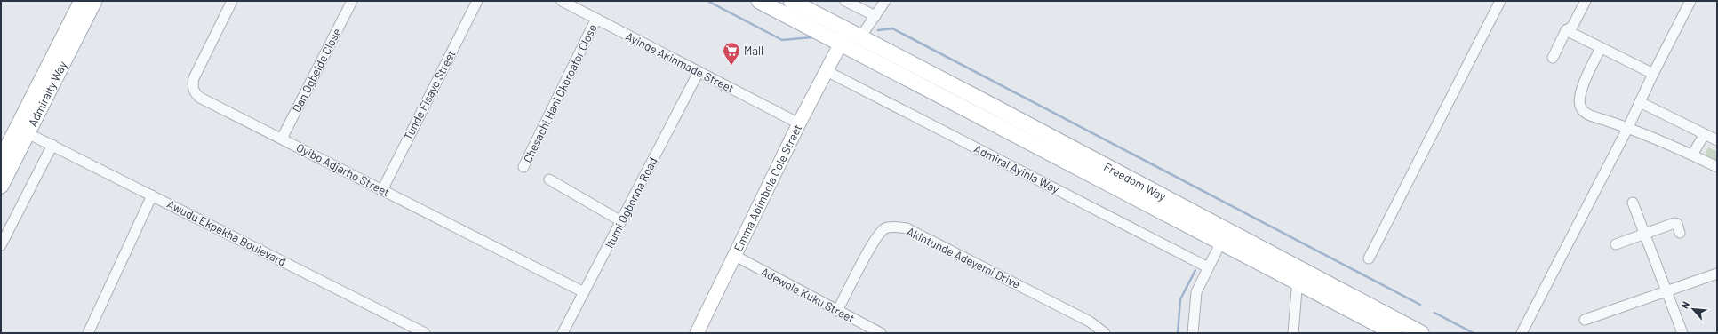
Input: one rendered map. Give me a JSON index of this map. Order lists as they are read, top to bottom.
{
  "streets": {
    "main road": ["Admiralty Way", "Freedom Way"],
    "street": [
      "Ayinde Akinmade Street",
      "Dan Ogbeide Close",
      "Chesachi Hani Okoroafor Close",
      "Tunde Fisayo Street",
      "Admiral Ayinla Way",
      "Oyibo Adjarho Street",
      "Emma Abimbola Cole Street",
      "Itumi Ogbonna Road",
      "Awudu Ekpekha Boulevard",
      "Akintunde Adeyemi Drive",
      "Adewole Kuku Street"
    ]
  },
  "crossings": [
    ["Ayinde Akinmade Street", "Chesachi Hani Okoroafor Close"],
    ["Ayinde Akinmade Street", "Emma Abimbola Cole Street"],
    ["Ayinde Akinmade Street", "Itumi Ogbonna Road"],
    ["Dan Ogbeide Close", "Oyibo Adjarho Street"],
    ["Admiralty Way", "Awudu Ekpekha Boulevard"],
    ["Tunde Fisayo Street", "Oyibo Adjarho Street"],
    ["Admiral Ayinla Way", "Emma Abimbola Cole Street"],
    ["Oyibo Adjarho Street", "Itumi Ogbonna Road"],
    ["Freedom Way", "Emma Abimbola Cole Street"],
    ["Emma Abimbola Cole Street", "Adewole Kuku Street"],
    ["Akintunde Adeyemi Drive", "Adewole Kuku Street"]
  ],
  "places": {
    "supermarket": ["Mall"]
  },
  "north": "top left"
}
